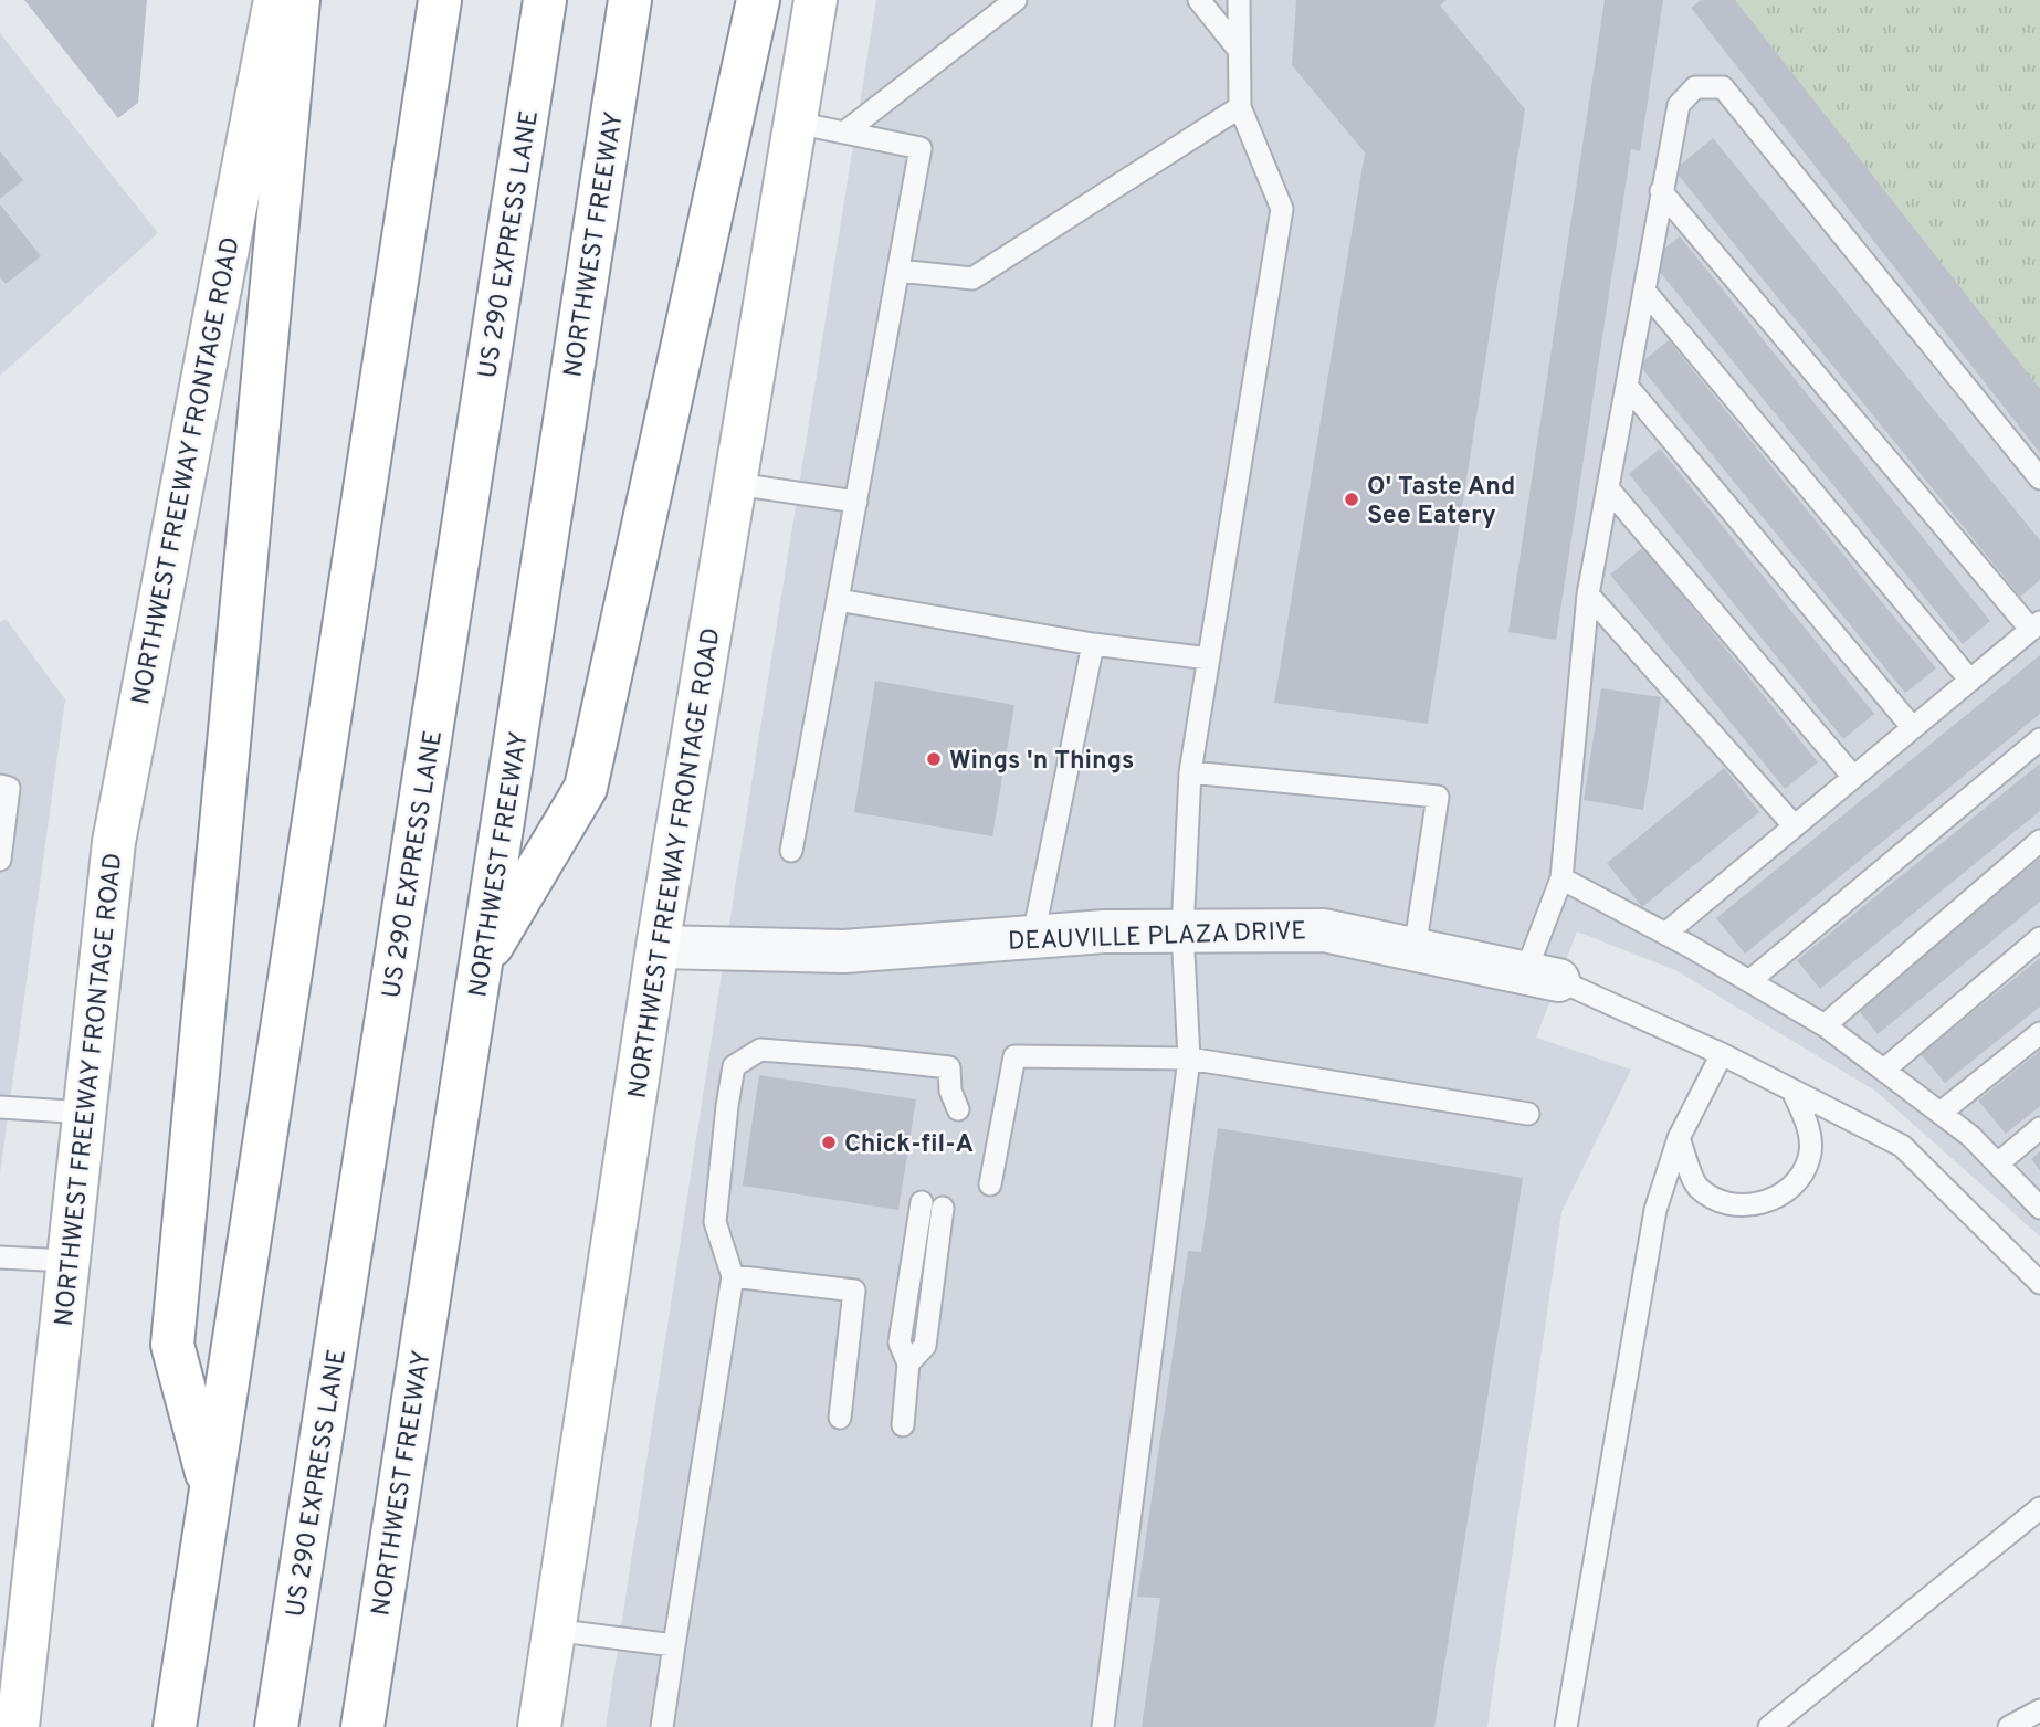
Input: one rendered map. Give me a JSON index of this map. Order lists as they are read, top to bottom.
{
  "streets": {
    "main road": ["US 290 EXPRESS LANE", "NORTHWEST FREEWAY", "NORTHWEST FREEWAY FRONTAGE ROAD"],
    "street": ["DEAUVILLE PLAZA DRIVE"]
  },
  "crossings": [
    ["NORTHWEST FREEWAY FRONTAGE ROAD", "DEAUVILLE PLAZA DRIVE"]
  ],
  "places": ["O' Taste And See Eatery", "Wings 'n Things", "Chick-fil-A"]
}
